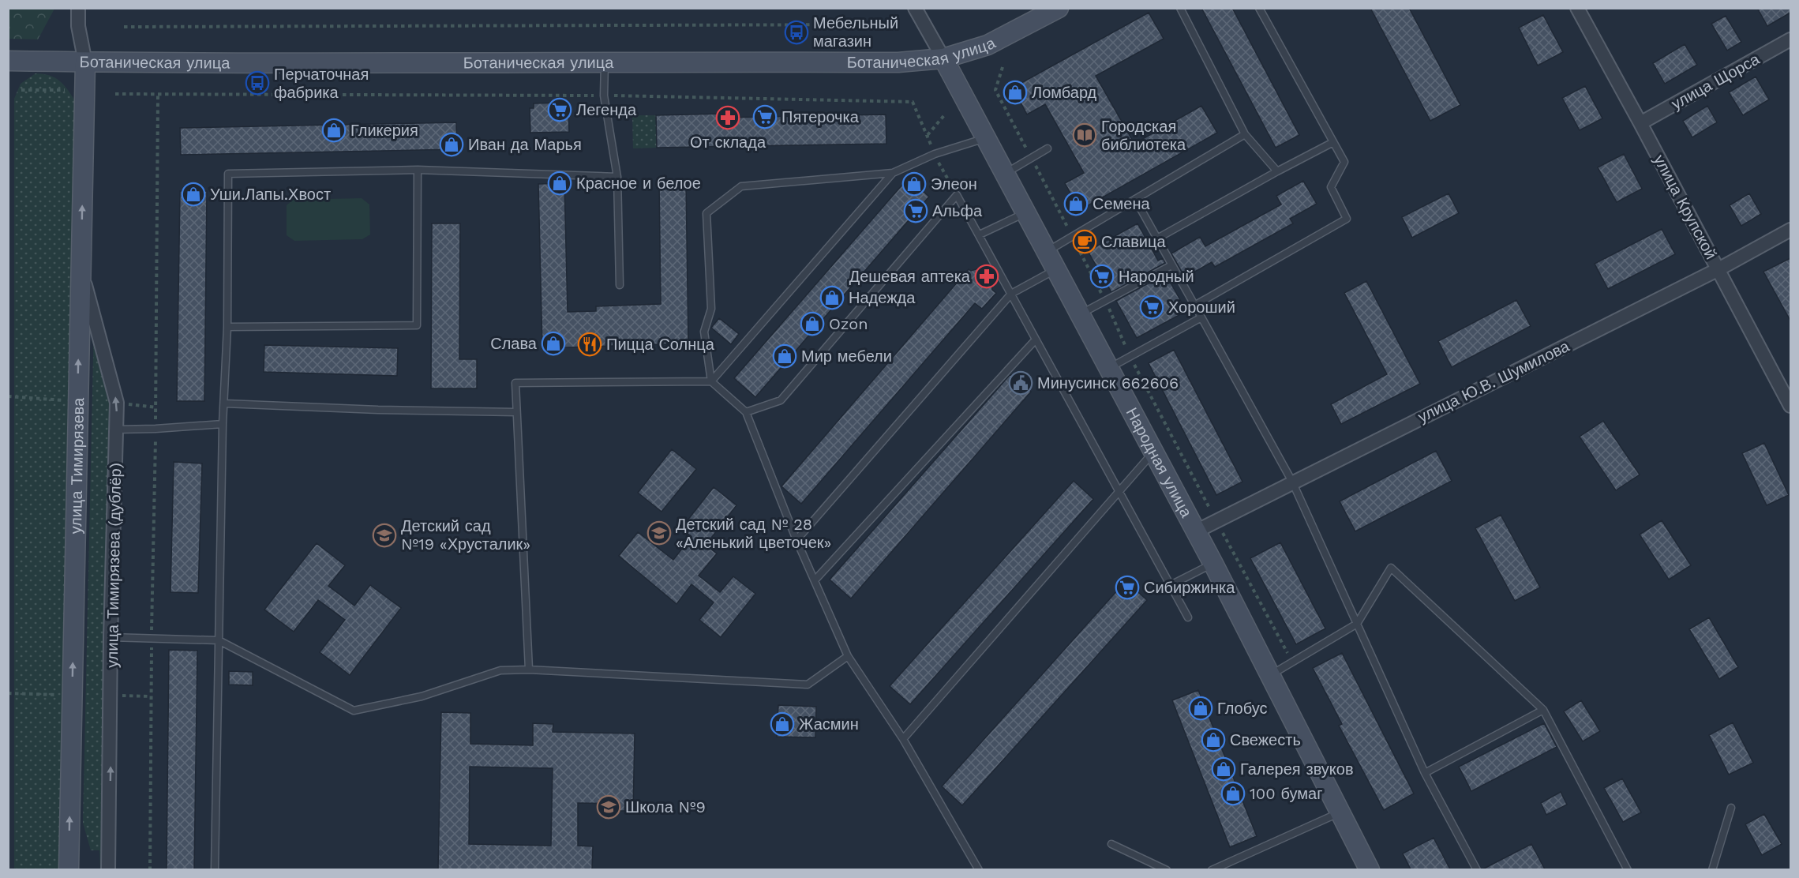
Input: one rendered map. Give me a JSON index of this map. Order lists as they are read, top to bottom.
{
  "streets": {
    "street": [
      "Ботаническая улица",
      "улица Щорса",
      "улица Крупской",
      "улица Ю.В. Шумилова",
      "Народная улица",
      "улица Тимирязева",
      "улица Тимирязева (дублёр)"
    ]
  },
  "crossings": [
    ["Ботаническая улица", "Народная улица"],
    ["Ботаническая улица", "улица Тимирязева"],
    ["улица Щорса", "улица Крупской"],
    ["улица Крупской", "улица Ю.В. Шумилова"],
    ["улица Ю.В. Шумилова", "Народная улица"],
    ["улица Тимирязева", "улица Тимирязева (дублёр)"]
  ],
  "one_way": ["улица Тимирязева", "улица Тимирязева (дублёр)"],
  "places": {
    "bus stop": ["Мебельный магазин", "Перчаточная фабрика"],
    "shop": [
      "Ломбард",
      "Гликерия",
      "Иван да Марья",
      "Красное и белое",
      "Элеон",
      "Уши.Лапы.Хвост",
      "Семена",
      "Надежда",
      "Ozon",
      "Слава",
      "Мир мебели",
      "Глобус",
      "Жасмин",
      "Свежесть",
      "Галерея звуков",
      "100 бумаг"
    ],
    "supermarket": [
      "Легенда",
      "Пятерочка",
      "Альфа",
      "Народный",
      "Хороший",
      "Сибиржинка"
    ],
    "pharmacy": ["От склада", "Дешевая аптека"],
    "library": ["Городская библиотека"],
    "cafe": ["Славица"],
    "restaurant": ["Пицца Солнца"],
    "public building": ["Минусинск 662606"],
    "school or university": ["Детский сад № 28 «Аленький цветочек»", "Детский сад №19 «Хрусталик»", "Школа №9"]
  }
}
